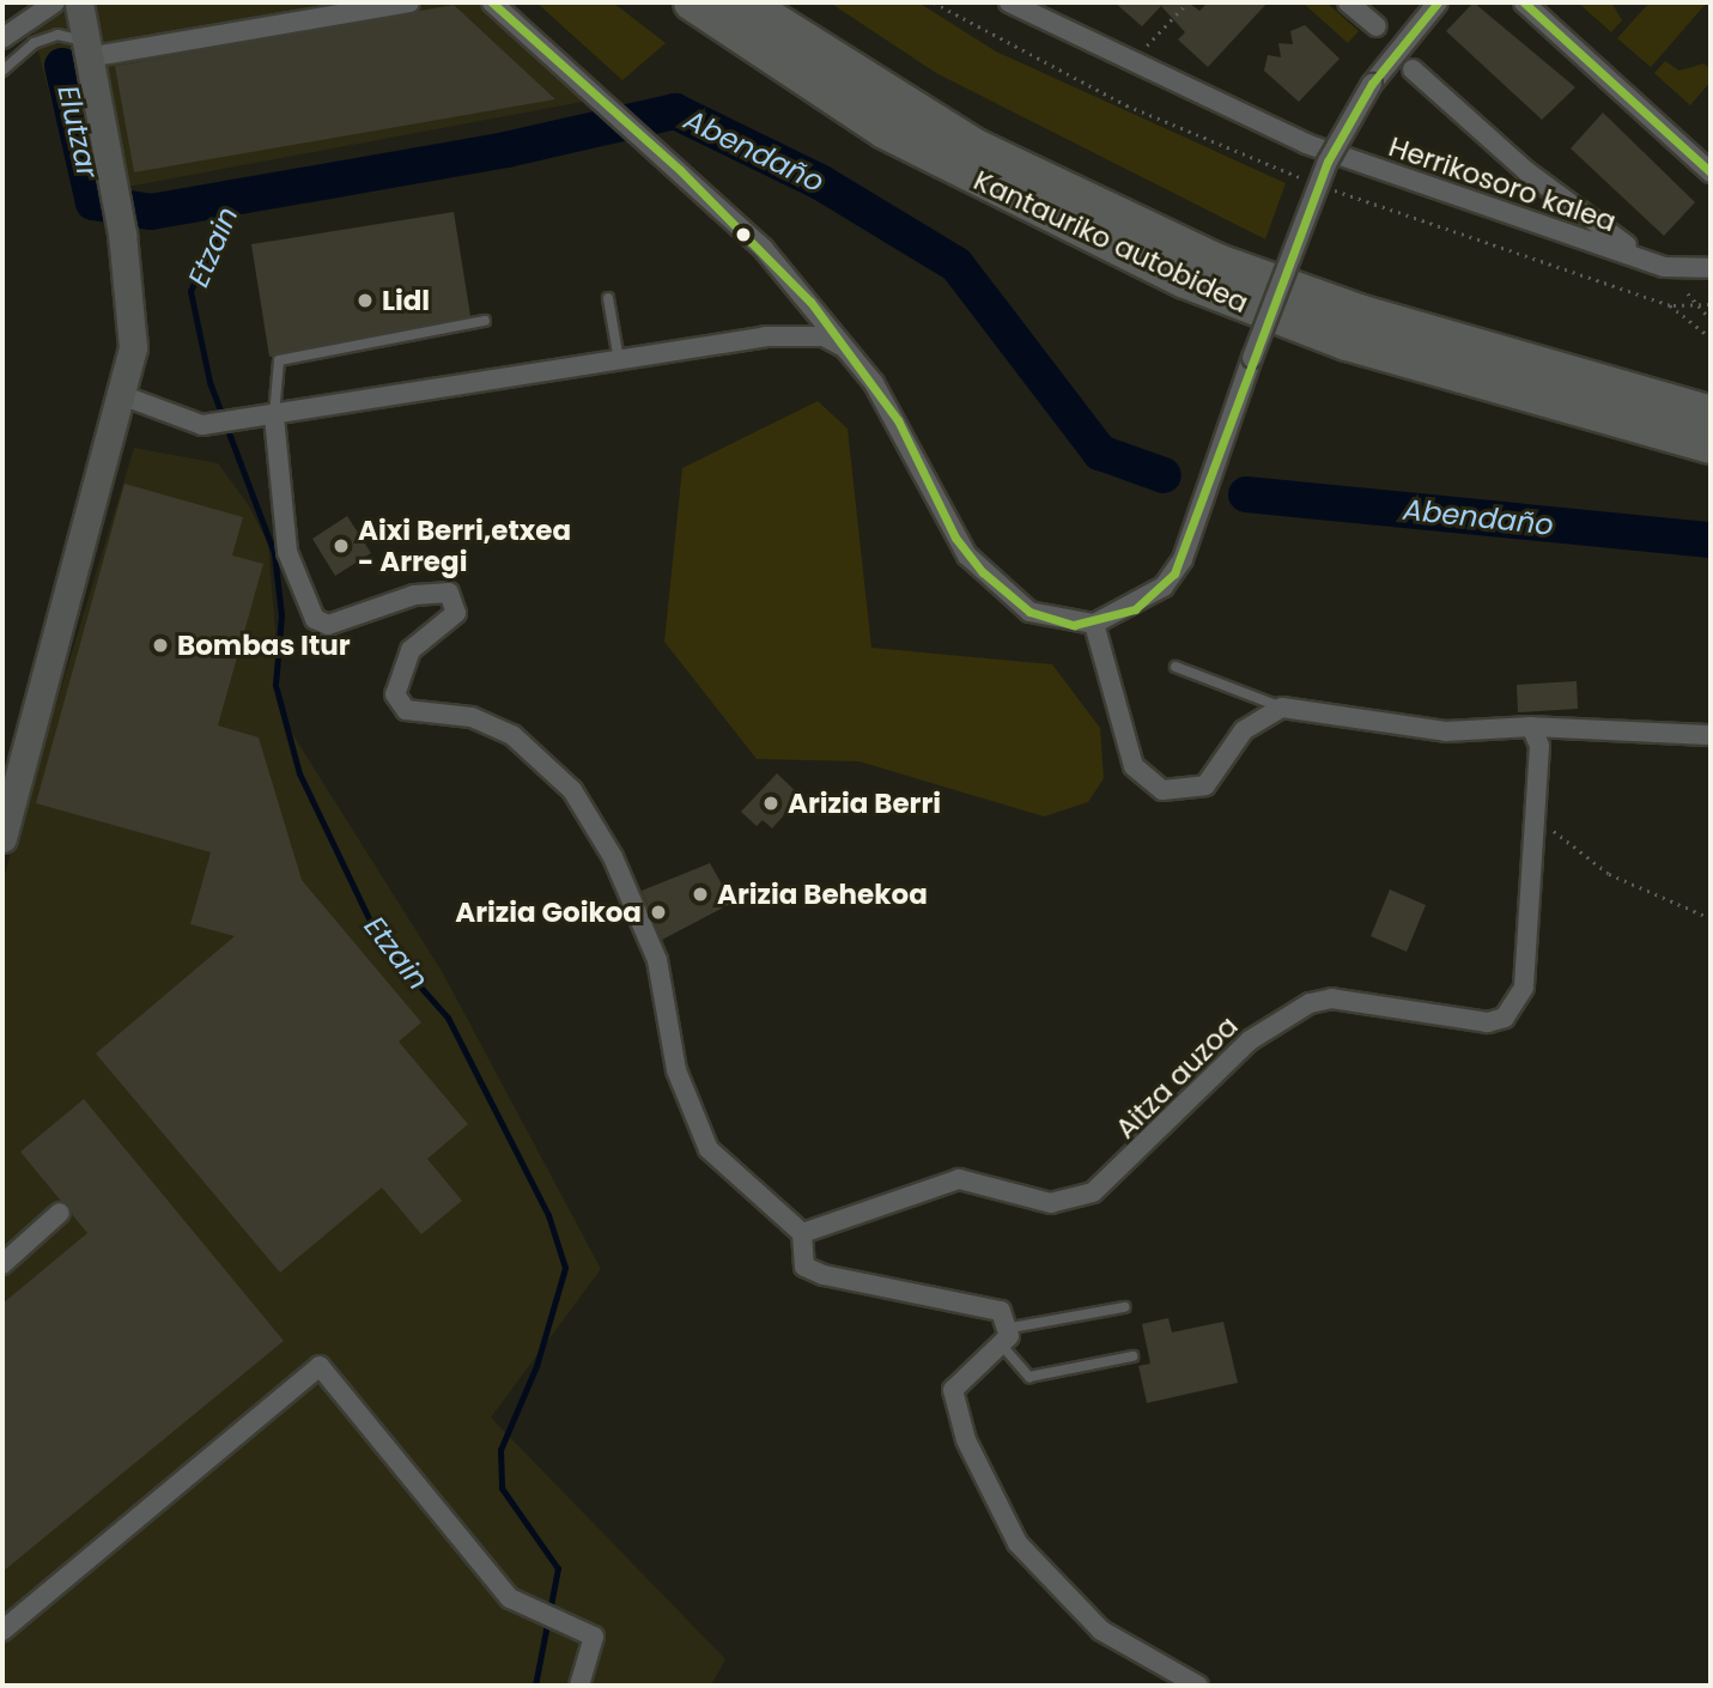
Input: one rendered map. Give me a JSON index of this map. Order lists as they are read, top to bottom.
{
  "streets": {
    "highway": ["Kantauriko autobidea"],
    "street": ["Herrikosoro kalea", "Aitza auzoa"]
  },
  "water": ["Elutzar", "Abendaño", "Etzain"],
  "places": [
    "Lidl",
    "Aixi Berri,etxea - Arregi",
    "Bombas Itur",
    "Arizia Berri",
    "Arizia Behekoa",
    "Arizia Goikoa"
  ]
}
